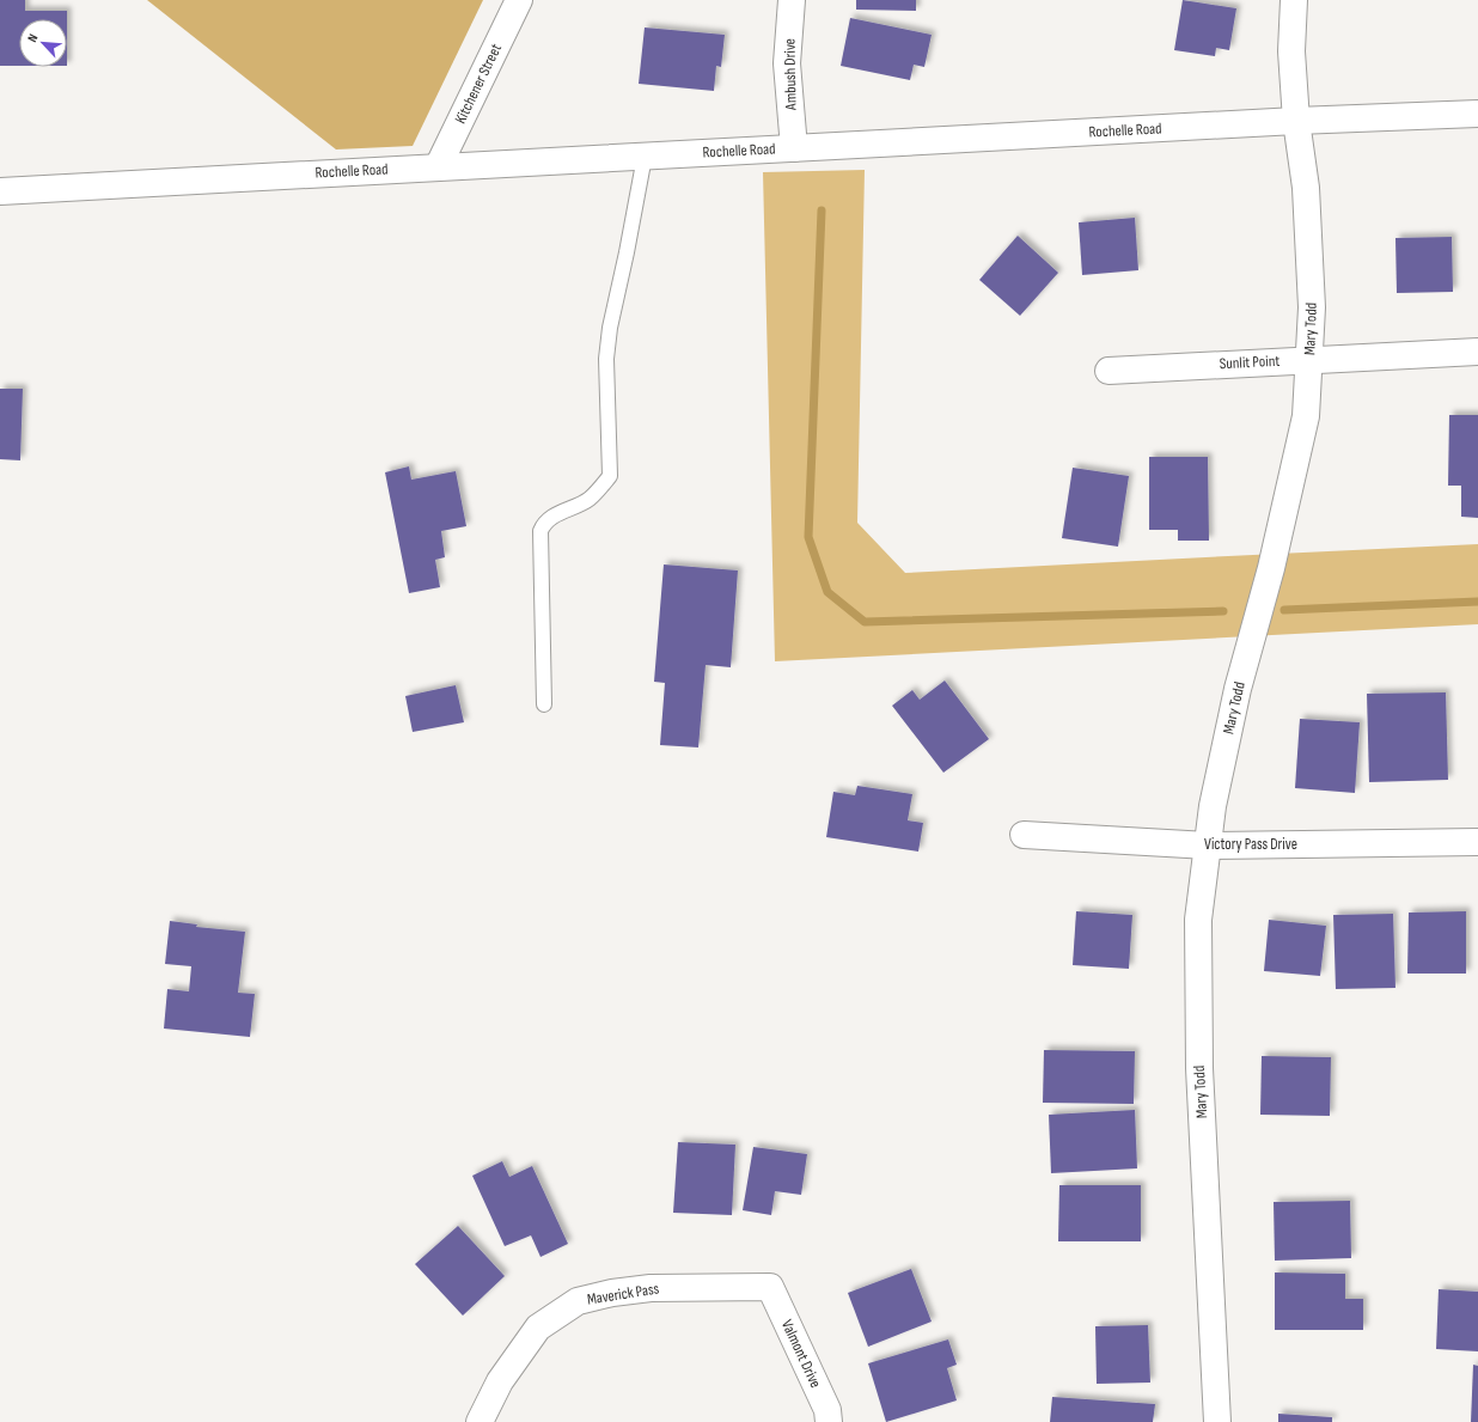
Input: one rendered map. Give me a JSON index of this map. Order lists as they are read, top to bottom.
{
  "streets": {
    "street": [
      "Ambush Drive",
      "Kitchener Street",
      "Rochelle Road",
      "Mary Todd",
      "Sunlit Point",
      "Victory Pass Drive",
      "Maverick Pass",
      "Valmont Drive"
    ]
  },
  "crossings": [
    ["Ambush Drive", "Rochelle Road"],
    ["Kitchener Street", "Rochelle Road"],
    ["Rochelle Road", "Mary Todd"],
    ["Mary Todd", "Sunlit Point"],
    ["Mary Todd", "Victory Pass Drive"],
    ["Maverick Pass", "Valmont Drive"]
  ],
  "north": "top left"
}
